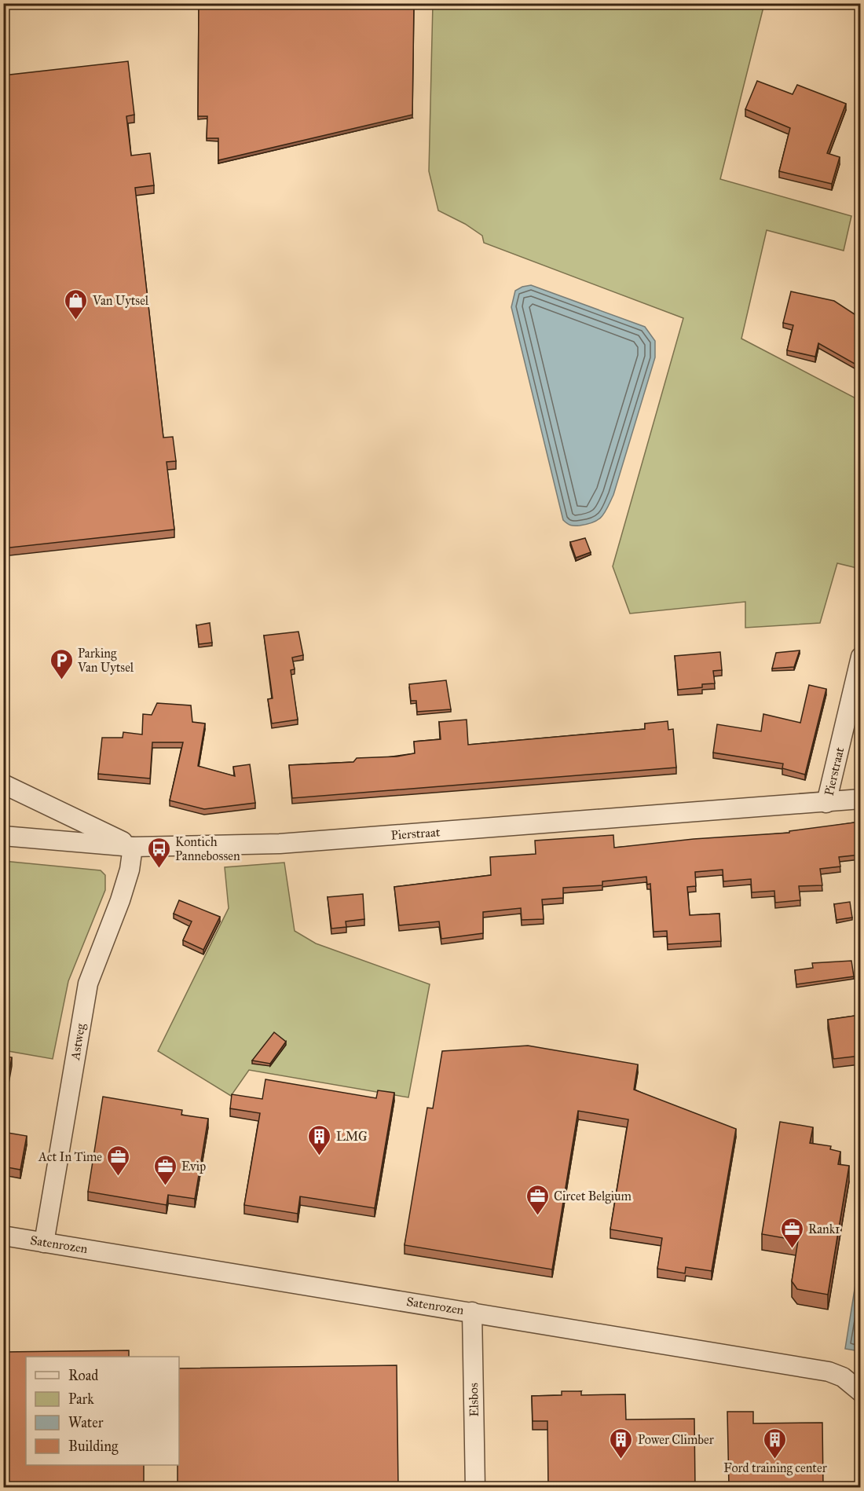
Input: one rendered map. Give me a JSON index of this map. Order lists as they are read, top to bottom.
{
  "streets": {
    "street": [
      "Pierstraat",
      "Astweg",
      "Satenrozen",
      "Elsbos"
    ]
  },
  "crossings": [
    ["Pierstraat", "Astweg"],
    ["Astweg", "Satenrozen"],
    ["Satenrozen", "Elsbos"]
  ],
  "places": {
    "shop": ["Van Uytsel"],
    "parking": ["Parking Van Uytsel"],
    "bus stop": ["Kontich Pannebossen"],
    "building": ["LMG", "Power Climber", "Ford training center"],
    "office": [
      "Act In Time",
      "Evip",
      "Circet Belgium",
      "Rank1"
    ]
  },
  "legend": [
    "Road",
    "Park",
    "Water",
    "Building"
  ]
}
